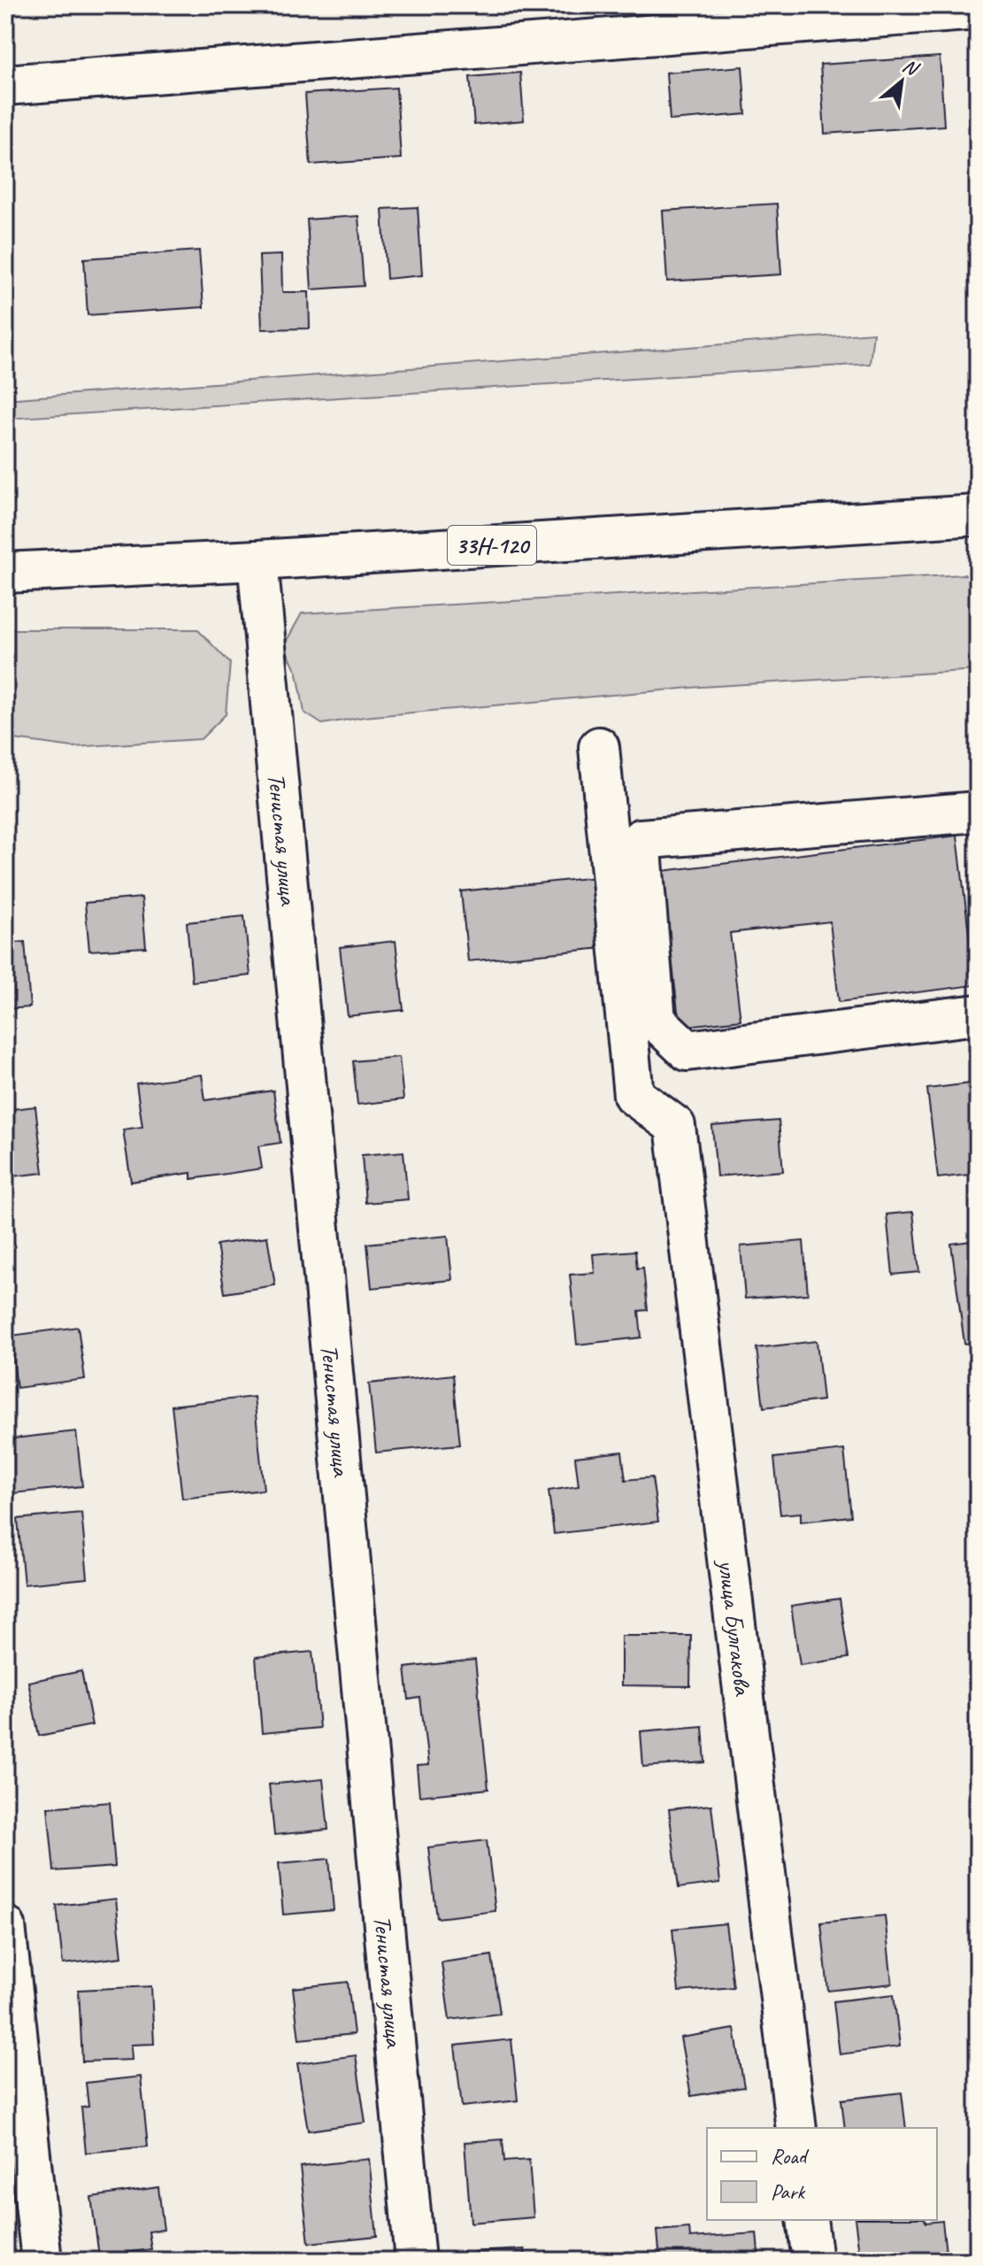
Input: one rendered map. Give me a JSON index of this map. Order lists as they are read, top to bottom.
{
  "streets": {
    "street": ["33Н-120", "Тенистая улица", "улица Булгакова"]
  },
  "crossings": [
    ["33Н-120", "Тенистая улица"]
  ],
  "legend": ["Road", "Park"],
  "north": "top right"
}
